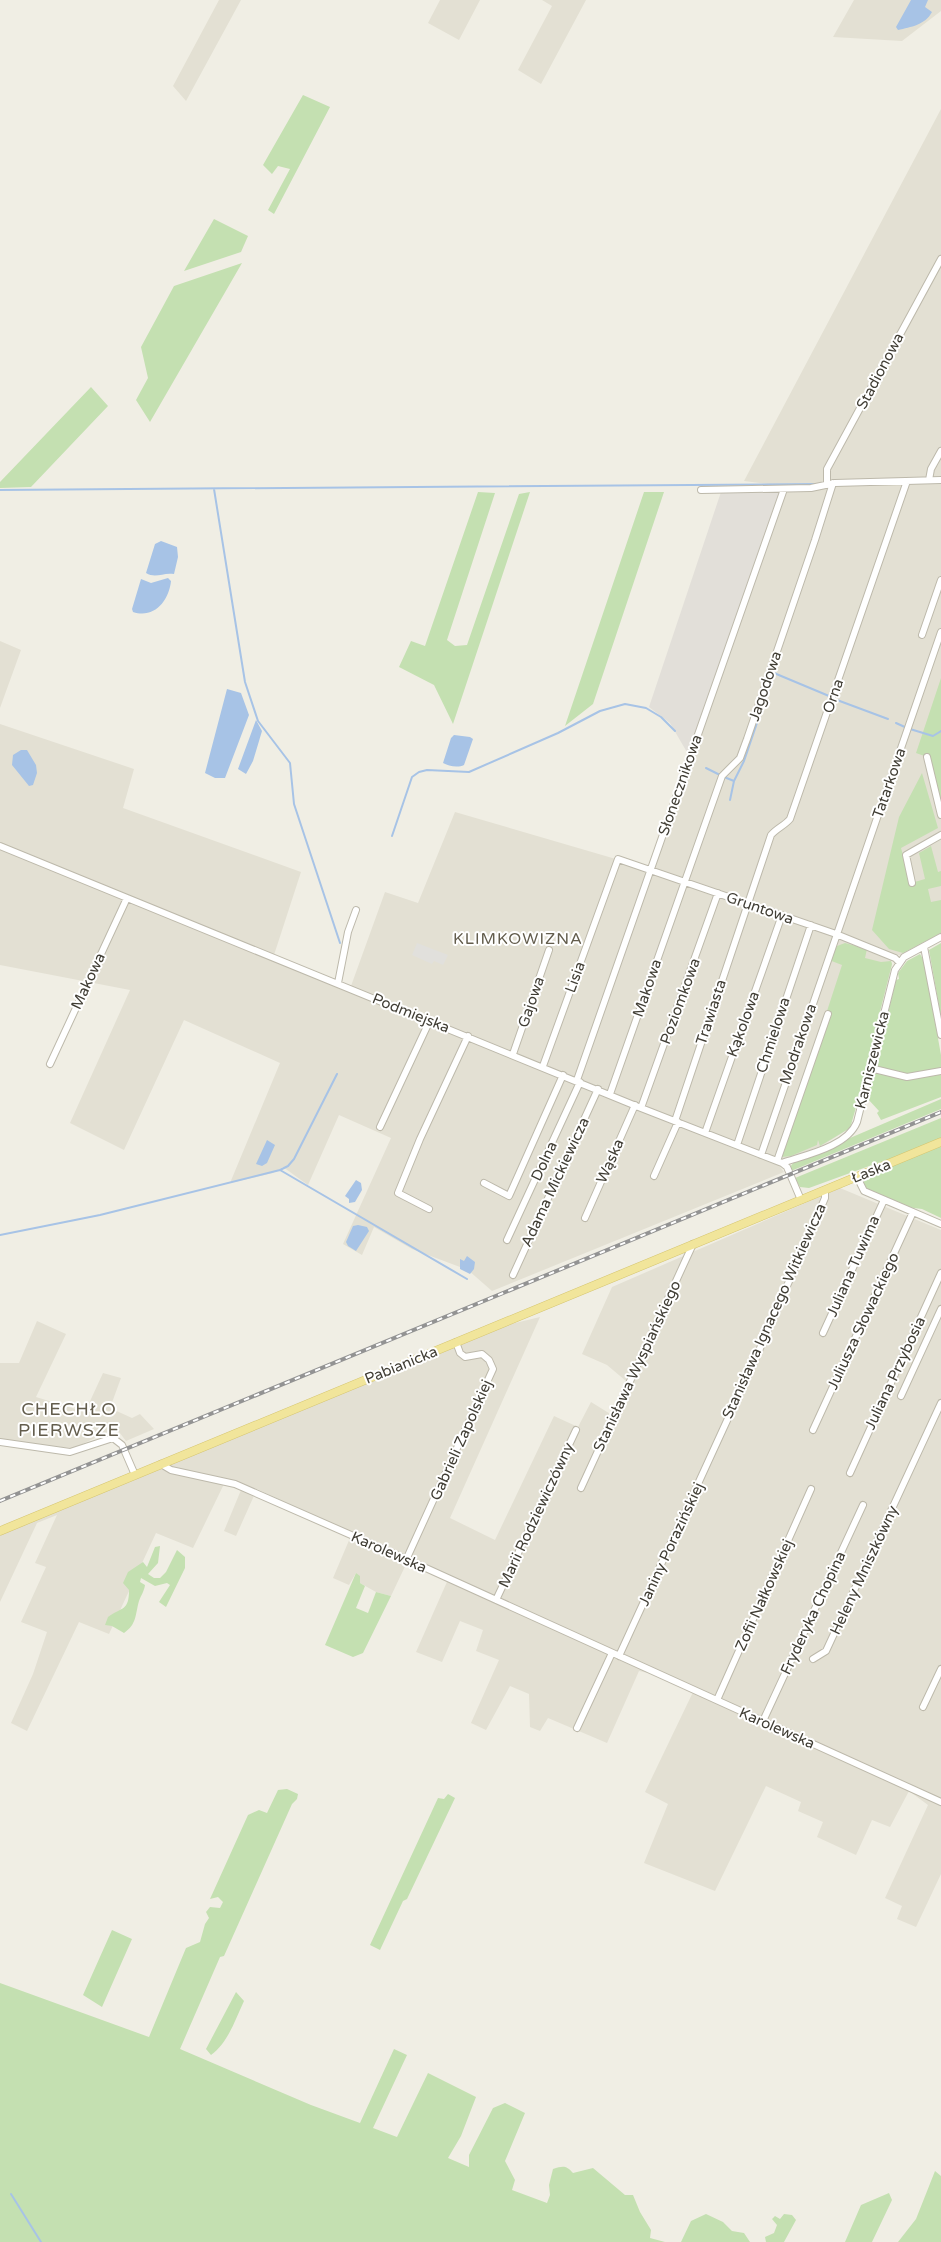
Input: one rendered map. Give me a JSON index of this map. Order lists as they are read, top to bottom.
{
  "streets": {
    "main road": ["Łaska", "Pabianicka"],
    "street": [
      "Stadionowa",
      "Jagodowa",
      "Orna",
      "Tatarkowa",
      "Słonecznikowa",
      "Gruntowa",
      "Lisia",
      "Makowa",
      "Poziomkowa",
      "Gajowa",
      "Trawiasta",
      "Podmiejska",
      "Kąkolowa",
      "Chmielowa",
      "Modrakowa",
      "Karniszewicka",
      "Dolna",
      "Wąska",
      "Adama Mickiewicza",
      "Juliana Tuwima",
      "Stanisława Ignacego Witkiewicza",
      "Juliusza Słowackiego",
      "Stanisława Wyspiańskiego",
      "Juliana Przybosia",
      "Gabrieli Zapolskiej",
      "Marii Rodziewiczówny",
      "Janiny Porazińskiej",
      "Karolewska",
      "Heleny Mniszkówny",
      "Zofii Nałkowskiej",
      "Fryderyka Chopina"
    ]
  },
  "crossings": [
    ["Stadionowa", "Jagodowa"],
    ["Jagodowa", "Gruntowa"],
    ["Jagodowa", "Makowa"],
    ["Orna", "Gruntowa"],
    ["Orna", "Trawiasta"],
    ["Tatarkowa", "Gruntowa"],
    ["Tatarkowa", "Modrakowa"],
    ["Słonecznikowa", "Gruntowa"],
    ["Słonecznikowa", "Podmiejska"],
    ["Słonecznikowa", "Dolna"],
    ["Gruntowa", "Lisia"],
    ["Gruntowa", "Makowa"],
    ["Gruntowa", "Poziomkowa"],
    ["Gruntowa", "Trawiasta"],
    ["Gruntowa", "Kąkolowa"],
    ["Gruntowa", "Chmielowa"],
    ["Gruntowa", "Modrakowa"],
    ["Gruntowa", "Karniszewicka"],
    ["Lisia", "Podmiejska"],
    ["Makowa", "Podmiejska"],
    ["Poziomkowa", "Podmiejska"],
    ["Poziomkowa", "Wąska"],
    ["Gajowa", "Podmiejska"],
    ["Trawiasta", "Podmiejska"],
    ["Podmiejska", "Kąkolowa"],
    ["Podmiejska", "Chmielowa"],
    ["Podmiejska", "Modrakowa"],
    ["Podmiejska", "Karniszewicka"],
    ["Podmiejska", "Dolna"],
    ["Podmiejska", "Wąska"],
    ["Podmiejska", "Adama Mickiewicza"],
    ["Łaska", "Stanisława Ignacego Witkiewicza"],
    ["Łaska", "Pabianicka"],
    ["Stanisława Ignacego Witkiewicza", "Janiny Porazińskiej"],
    ["Pabianicka", "Stanisława Wyspiańskiego"],
    ["Pabianicka", "Gabrieli Zapolskiej"],
    ["Pabianicka", "Karolewska"],
    ["Gabrieli Zapolskiej", "Karolewska"],
    ["Marii Rodziewiczówny", "Karolewska"],
    ["Janiny Porazińskiej", "Karolewska"],
    ["Karolewska", "Zofii Nałkowskiej"],
    ["Karolewska", "Fryderyka Chopina"]
  ],
  "districts": ["KLIMKOWIZNA", "CHECHŁO PIERWSZE"]
}
